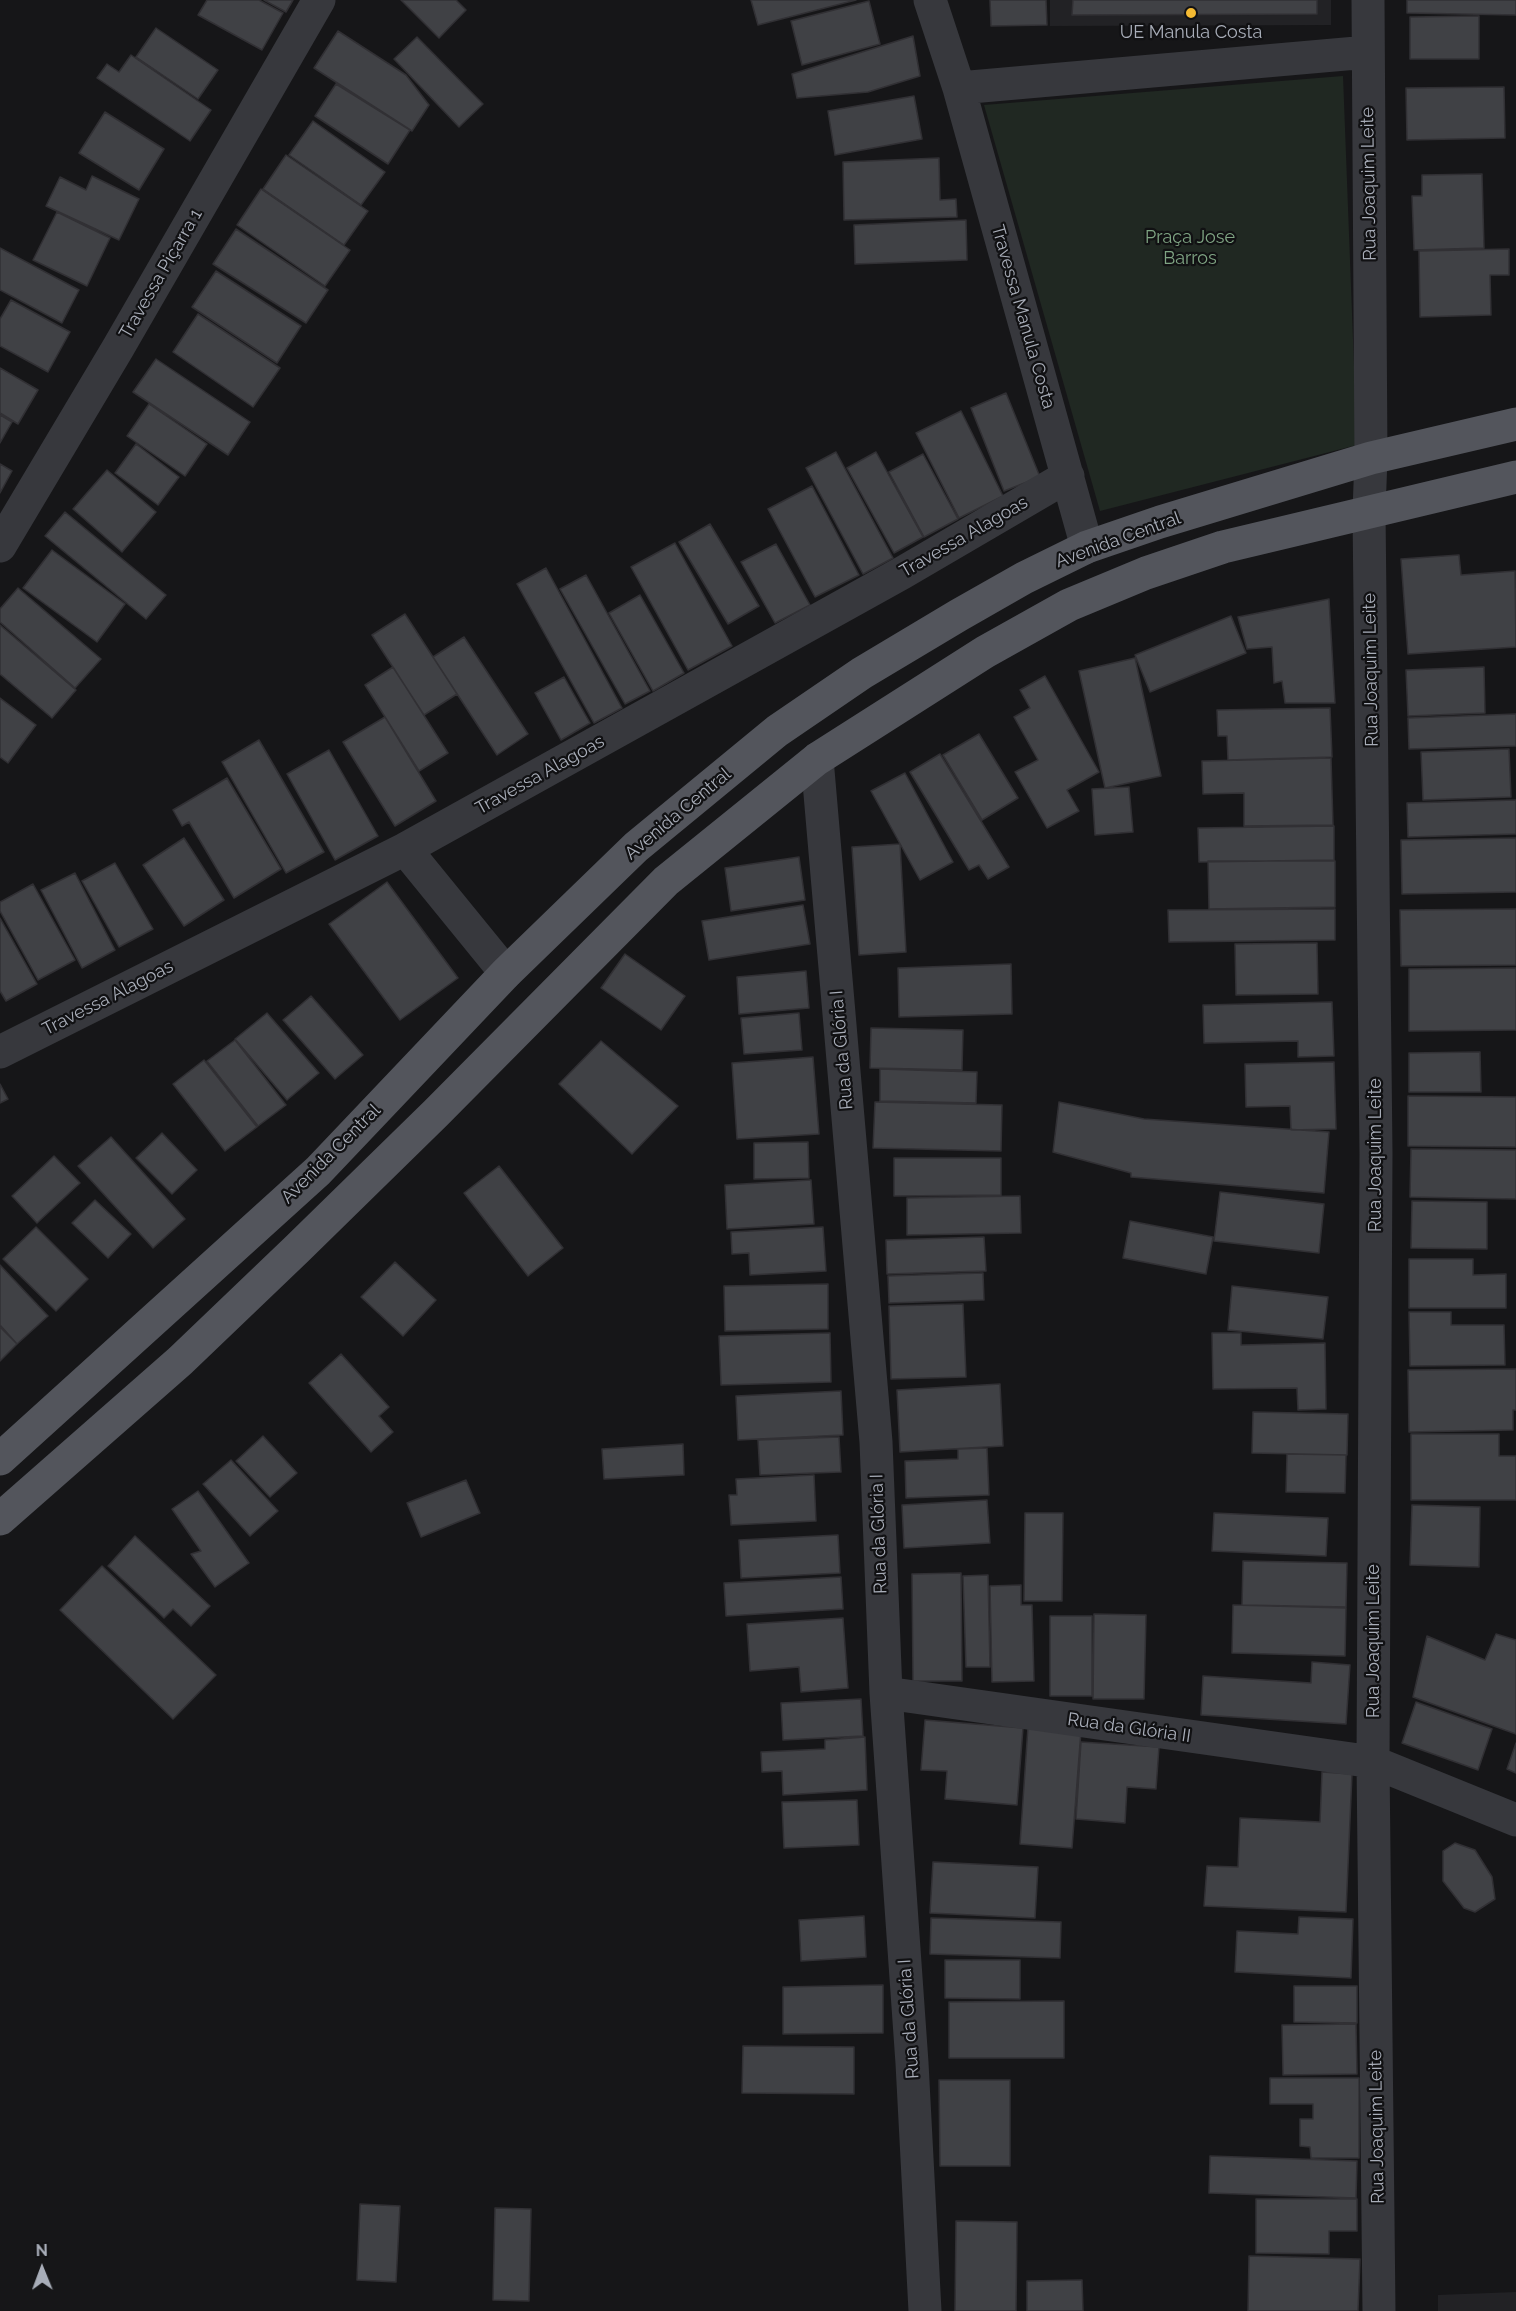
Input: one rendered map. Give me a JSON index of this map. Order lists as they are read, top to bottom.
{
  "streets": {
    "main road": ["Avenida Central"],
    "street": [
      "Rua Joaquim Leite",
      "Travessa Piçarra 1",
      "Travessa Manula Costa",
      "Travessa Alagoas",
      "Rua da Glória I",
      "Rua da Glória II"
    ]
  },
  "crossings": [
    ["Rua Joaquim Leite", "Avenida Central"],
    ["Rua Joaquim Leite", "Rua da Glória II"],
    ["Travessa Manula Costa", "Travessa Alagoas"],
    ["Travessa Manula Costa", "Avenida Central"],
    ["Rua da Glória I", "Rua da Glória II"]
  ],
  "parks": ["Praça Jose Barros"],
  "places": ["UE Manula Costa"],
  "north": "top"
}
